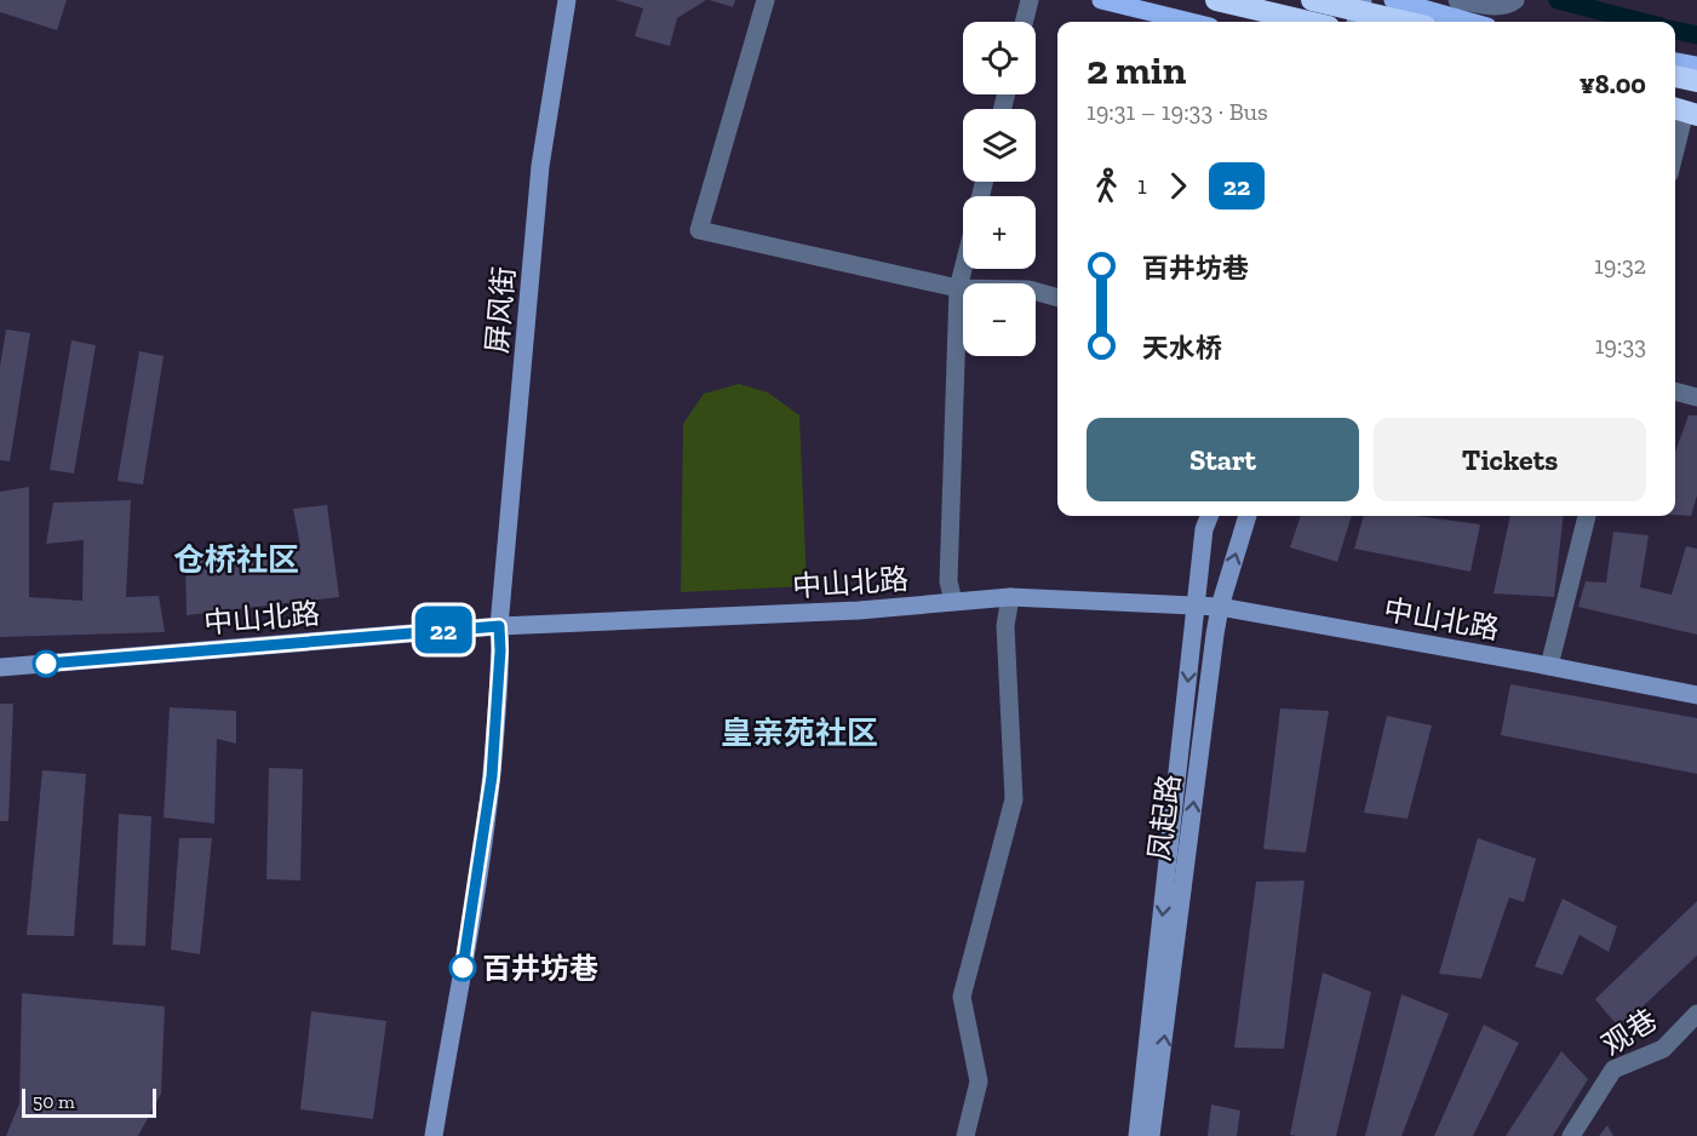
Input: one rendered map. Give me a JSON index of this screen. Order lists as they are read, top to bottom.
{
  "streets": {
    "main road": ["屏风街", "中山北路", "凤起路"],
    "street": ["观巷"]
  },
  "crossings": [
    ["屏风街", "中山北路"],
    ["中山北路", "凤起路"]
  ],
  "districts": ["仓桥社区", "皇亲苑社区"],
  "places": ["百井坊巷"],
  "lines": ["bus line 22"],
  "scale_bar": "50 m",
  "page": {
    "on_map": "22",
    "map_buttons": ["+", "−"],
    "heading": ["2 min", "19:31 – 19:33 · Bus", "¥8.00"],
    "legs": ["1", "22"],
    "list": [
      {
        "name": "百井坊巷",
        "value": "19:32"
      },
      {
        "name": "天水桥",
        "value": "19:33"
      }
    ],
    "buttons": ["Start", "Tickets"],
    "scale": "50 m"
  }
}
